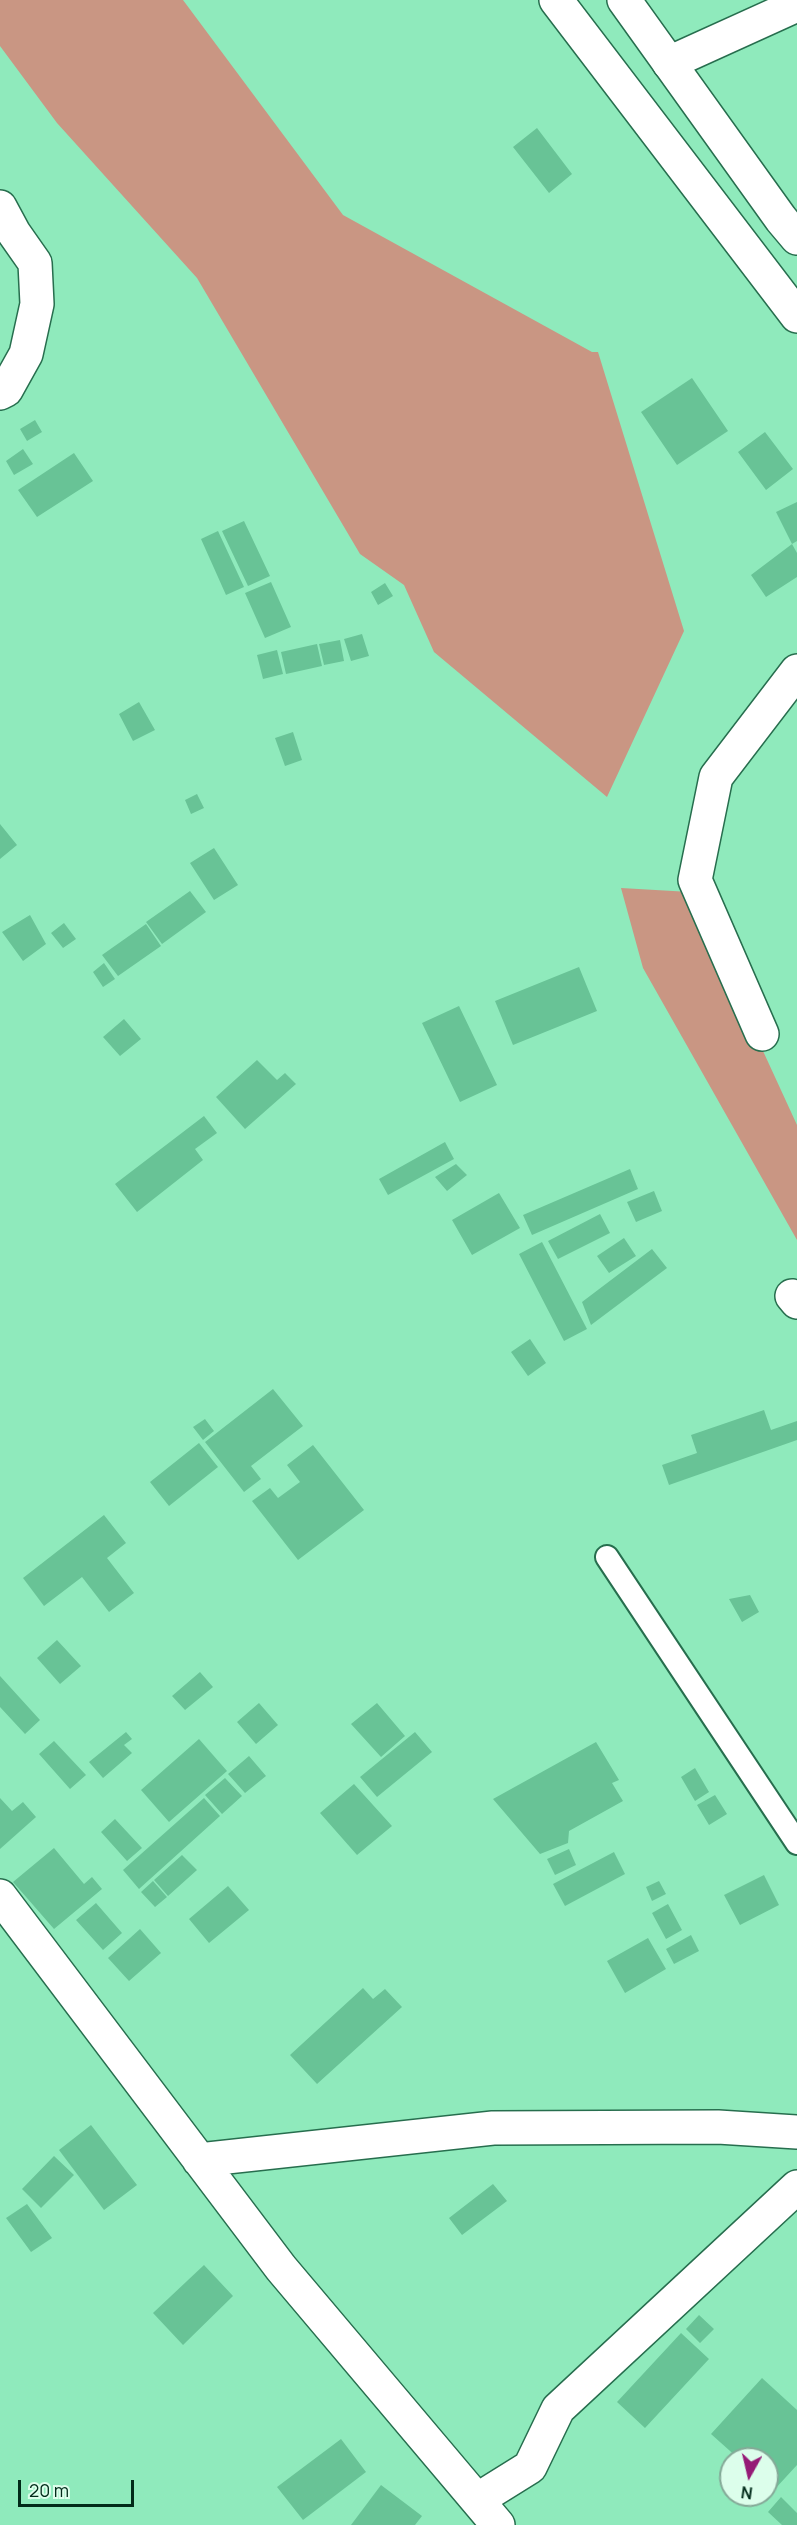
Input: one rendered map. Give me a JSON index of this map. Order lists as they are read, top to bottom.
{
  "scale_bar": "20 m",
  "north": "bottom"
}
